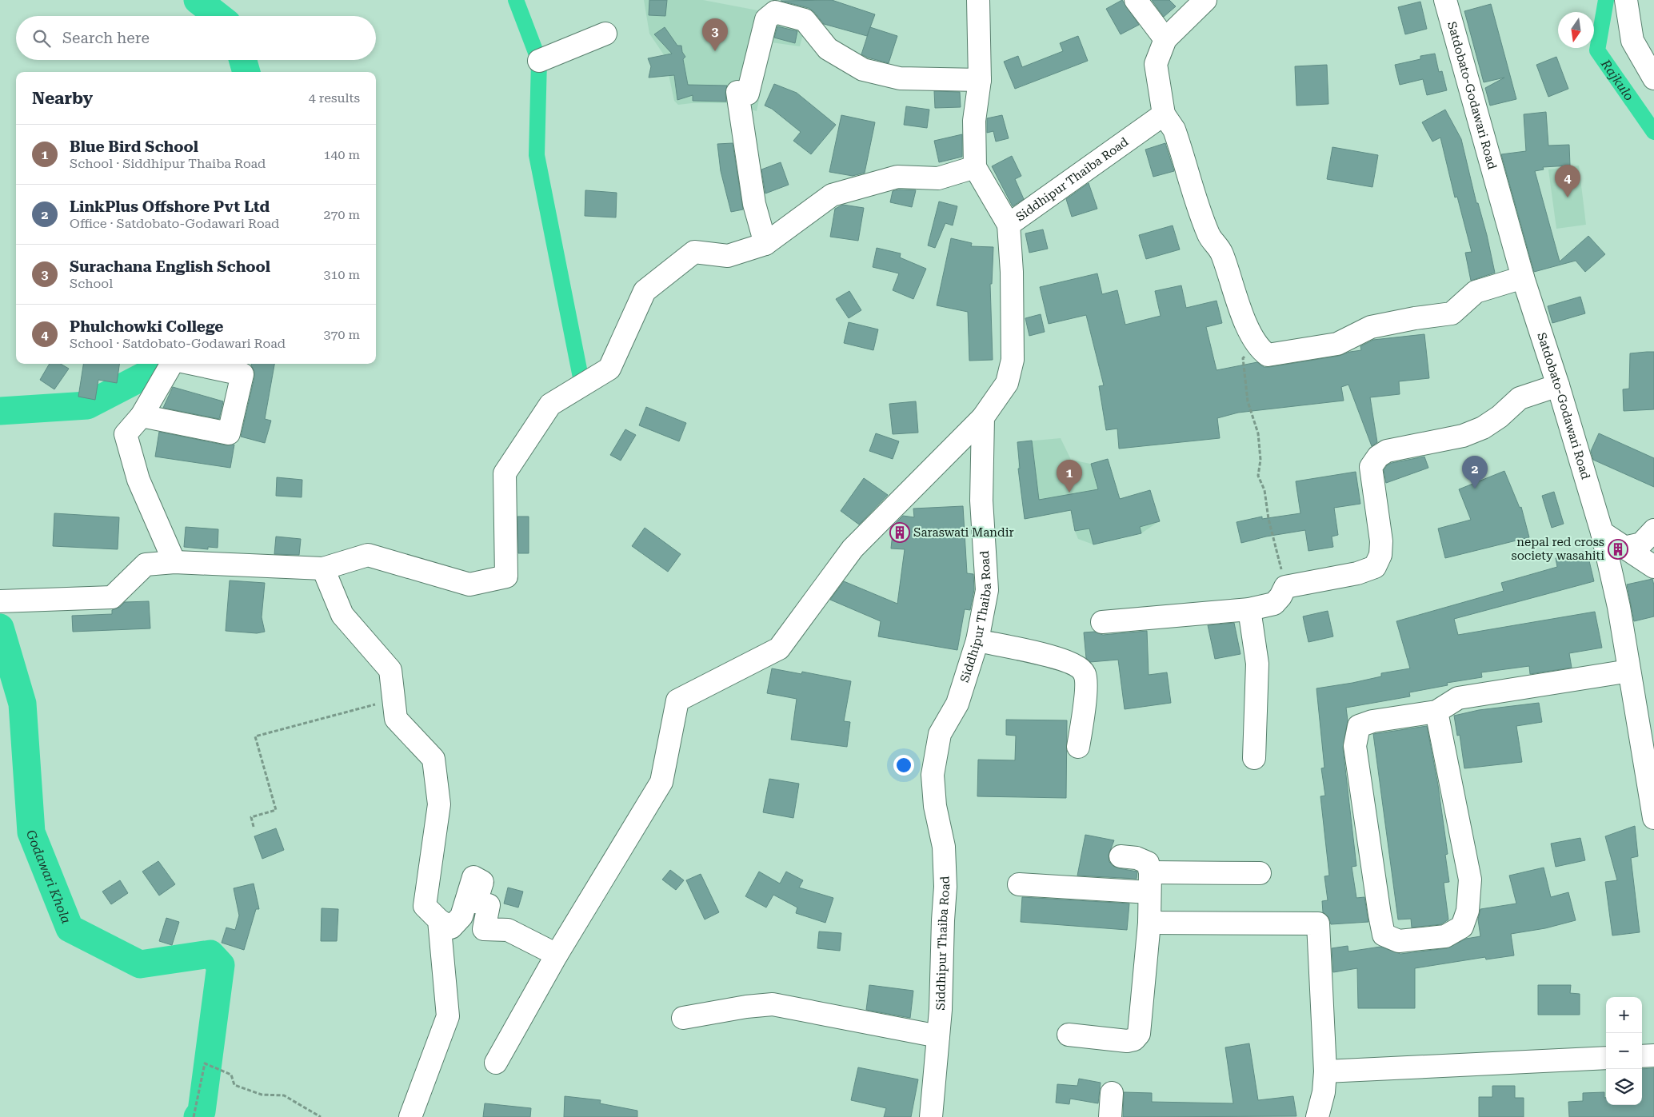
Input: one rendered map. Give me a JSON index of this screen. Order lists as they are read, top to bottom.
{
  "streets": {
    "street": ["Satdobato-Godawari Road", "Siddhipur Thaiba Road"]
  },
  "water": ["Rajkulo", "Godawari Khola"],
  "places": {
    "building": ["Saraswati Mandir", "nepal red cross society wasahiti"]
  },
  "north": "bottom",
  "page": {
    "search": "Search here",
    "pins": [
      "3",
      "4",
      "2",
      "1"
    ],
    "heading": ["Nearby", "4 results"],
    "list": [
      {
        "mark": "1",
        "name": "Blue Bird School",
        "note": "School · Siddhipur Thaiba Road",
        "value": "140 m"
      },
      {
        "mark": "2",
        "name": "LinkPlus Offshore Pvt Ltd",
        "note": "Office · Satdobato-Godawari Road",
        "value": "270 m"
      },
      {
        "mark": "3",
        "name": "Surachana English School",
        "note": "School",
        "value": "310 m"
      },
      {
        "mark": "4",
        "name": "Phulchowki College",
        "note": "School · Satdobato-Godawari Road",
        "value": "370 m"
      }
    ],
    "map_buttons": ["+", "−"]
  }
}
